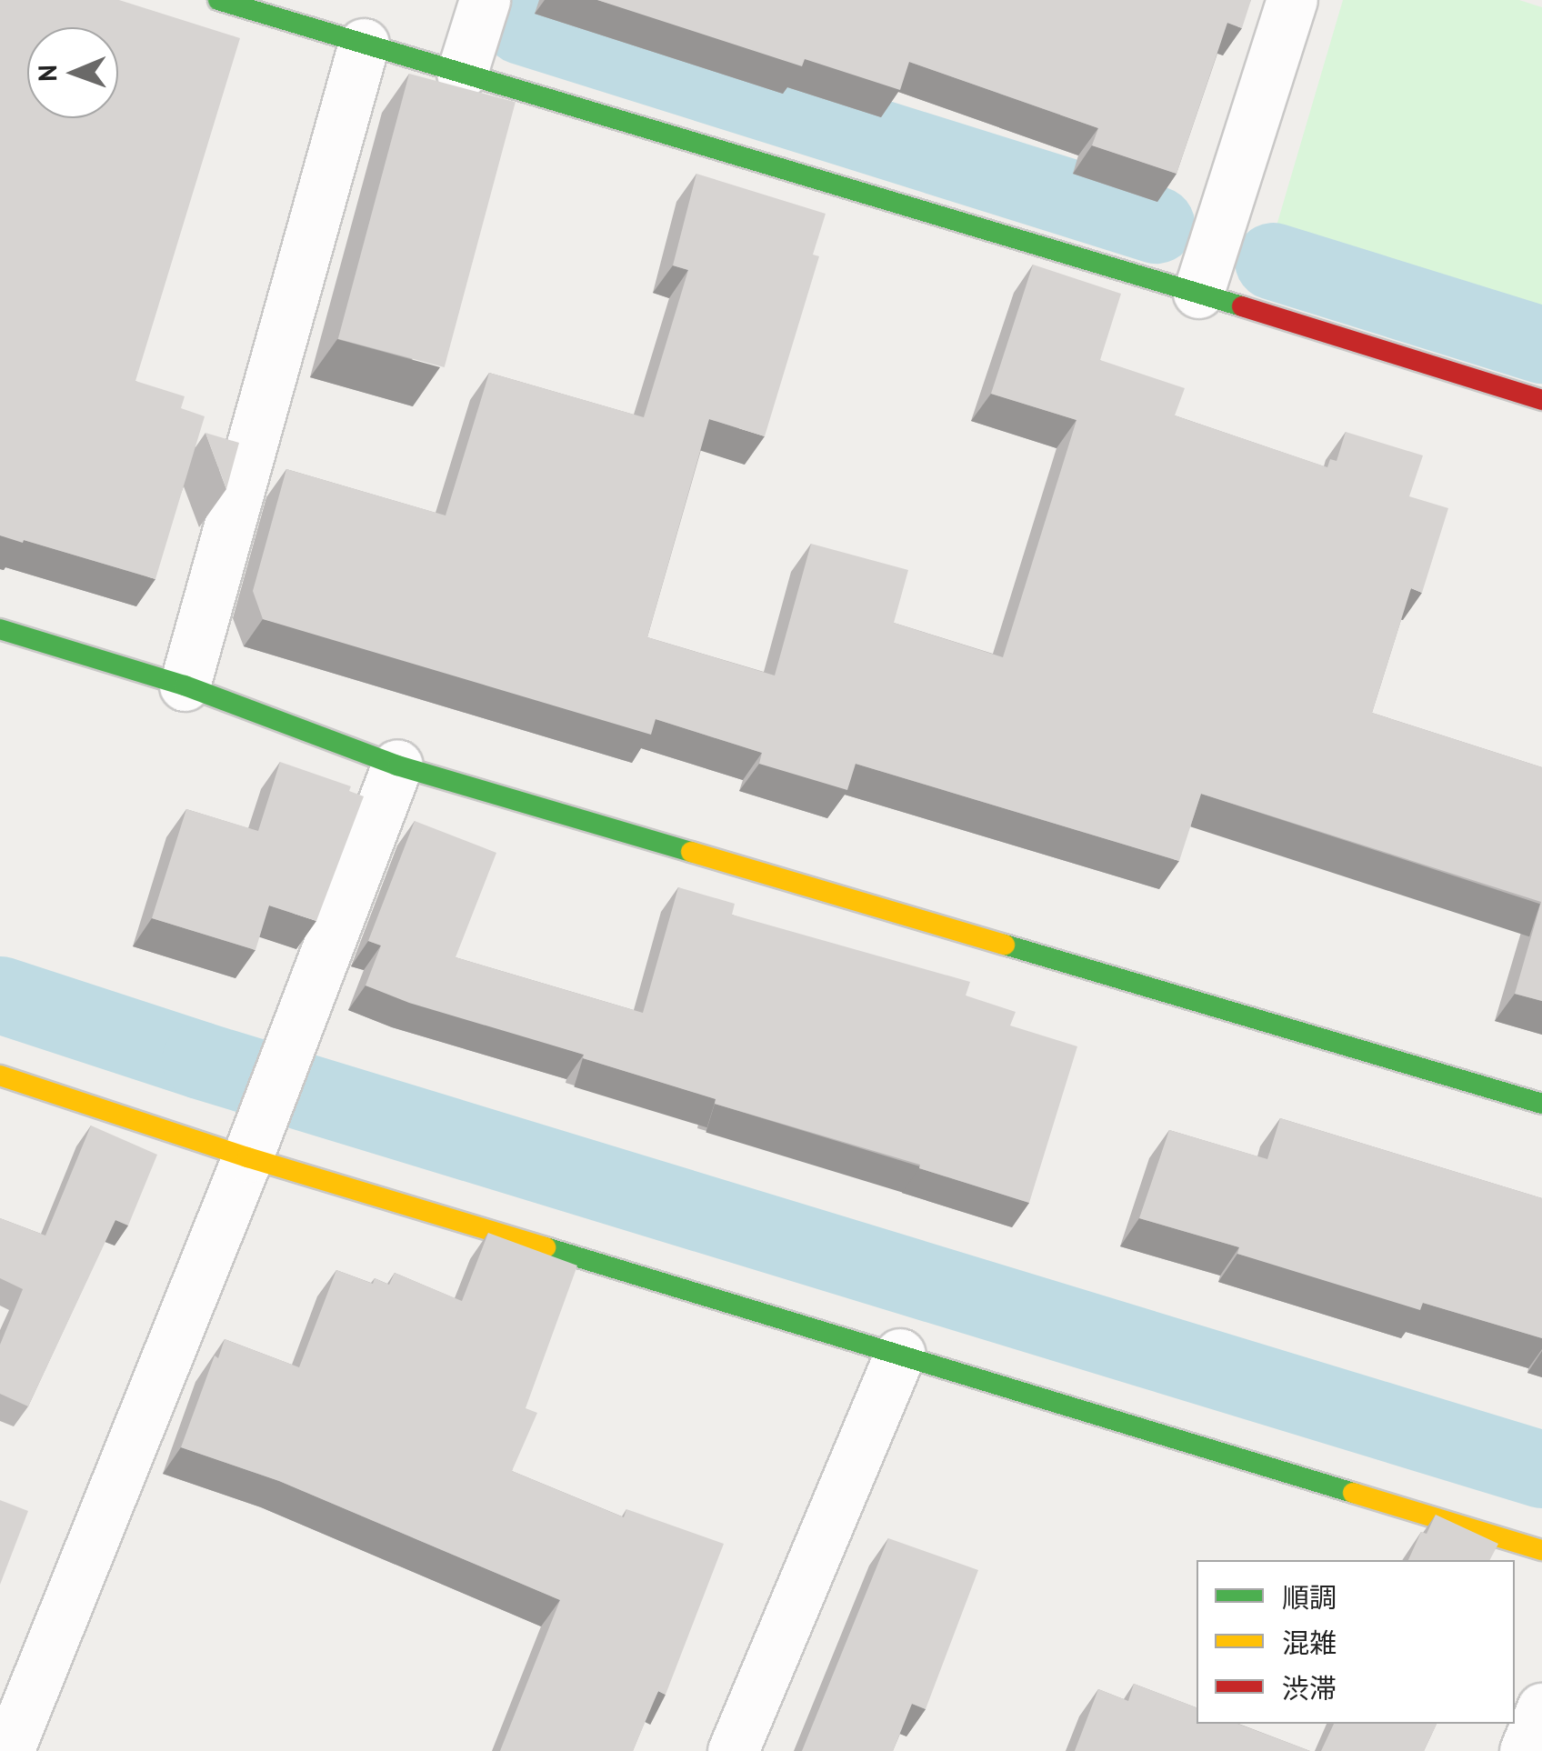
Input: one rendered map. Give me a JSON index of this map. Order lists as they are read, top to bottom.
{
  "legend": ["順調", "混雑", "渋滞"],
  "north": "left"
}
